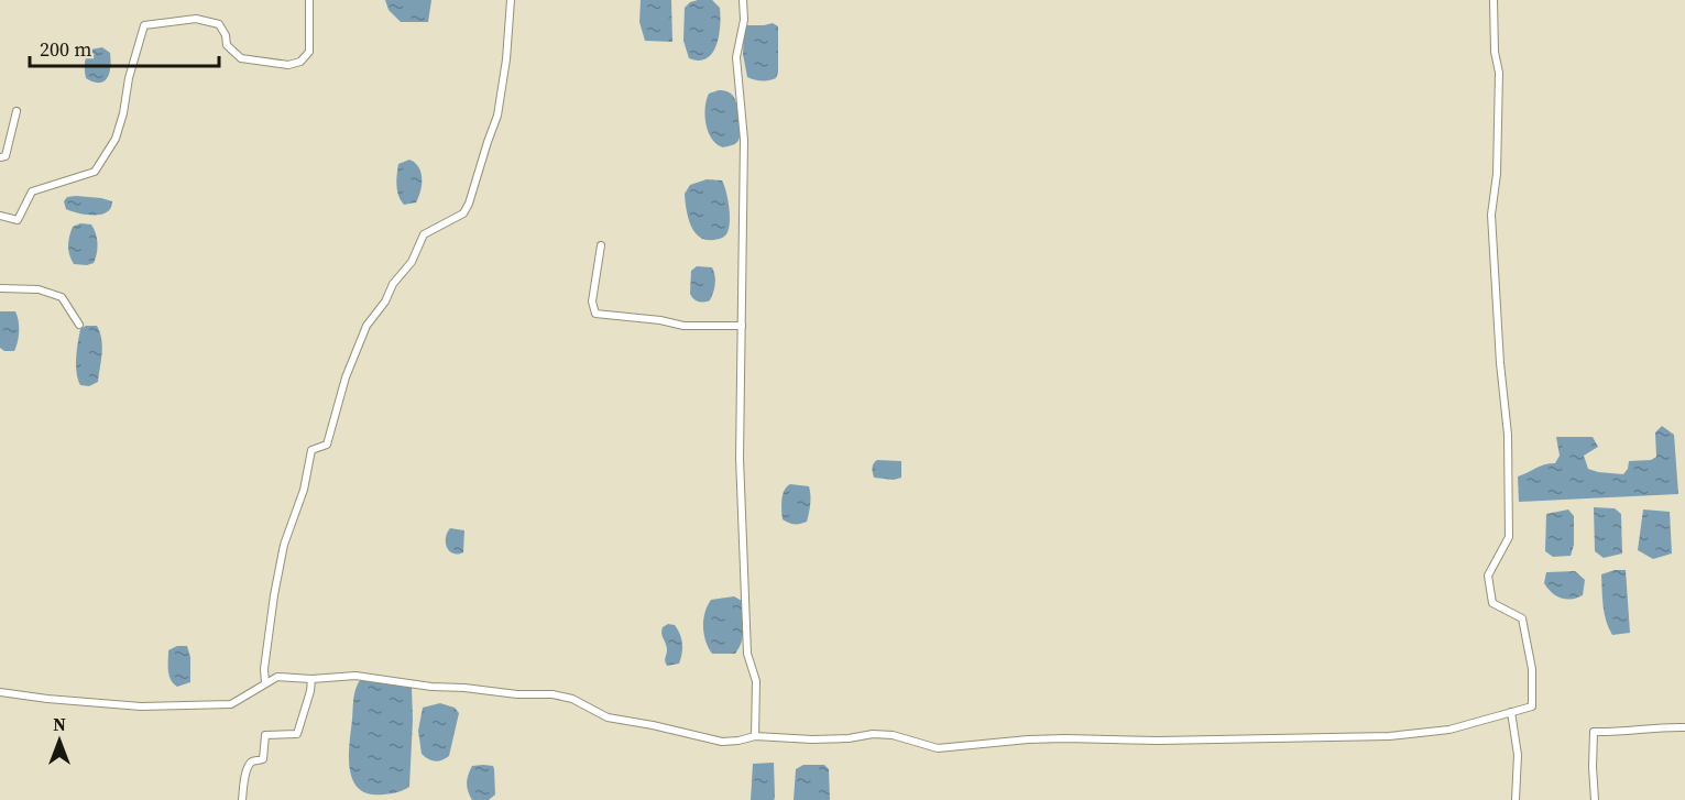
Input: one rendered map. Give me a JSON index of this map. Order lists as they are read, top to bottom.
{
  "scale_bar": "200 m",
  "north": "top"
}
